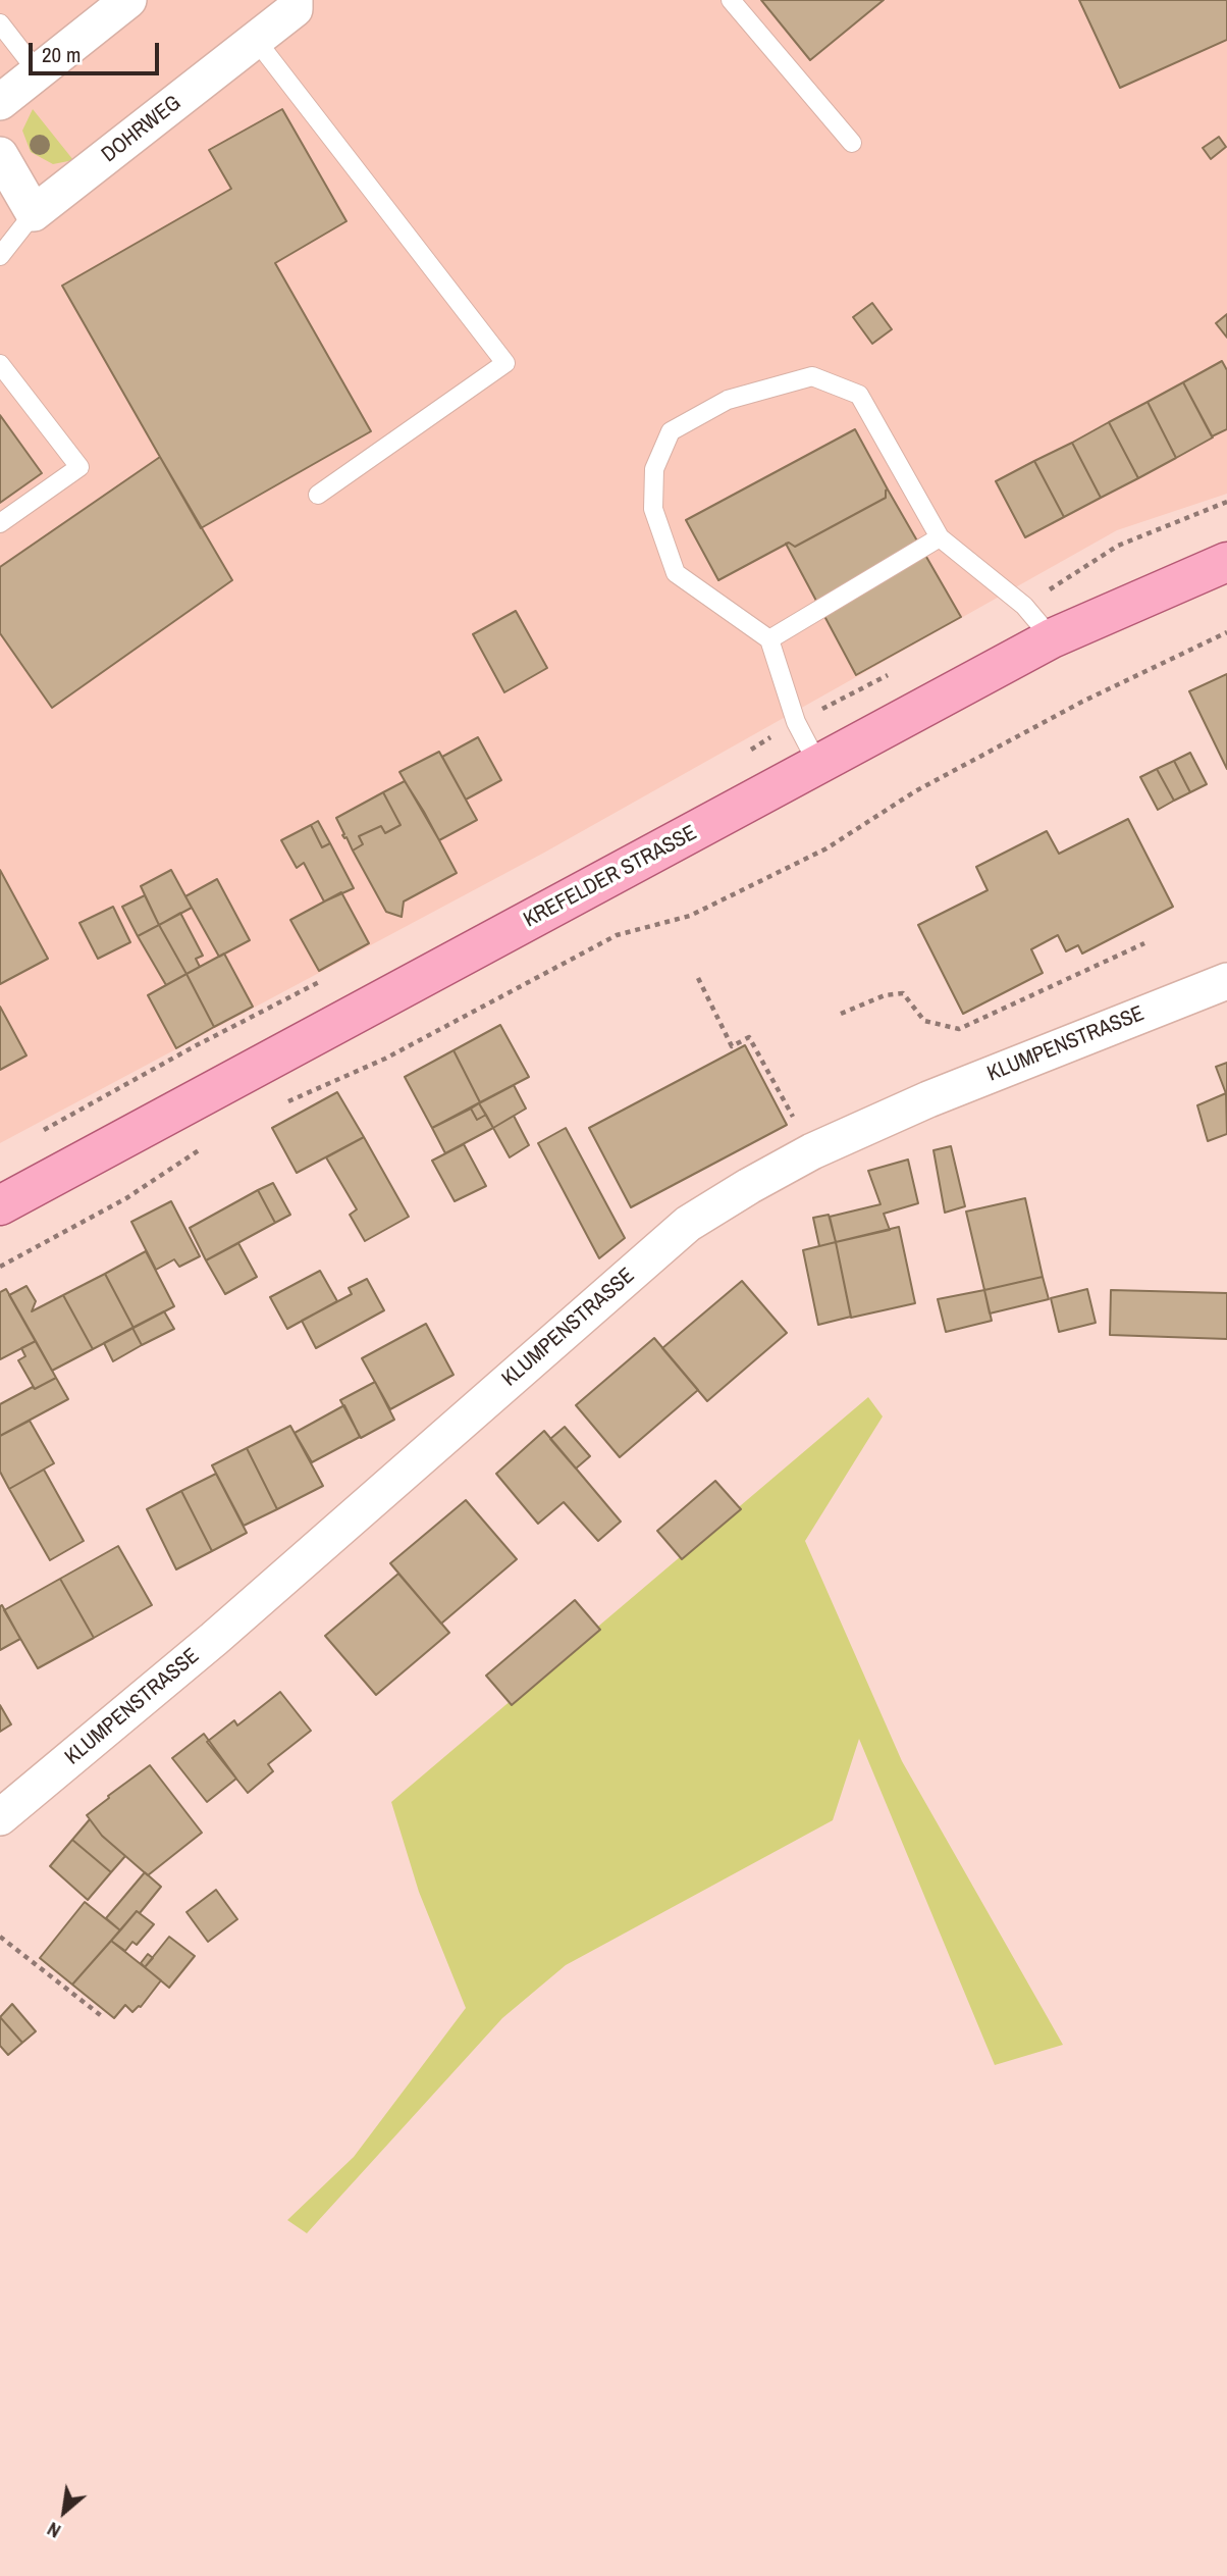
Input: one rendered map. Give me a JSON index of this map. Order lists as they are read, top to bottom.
{
  "streets": {
    "main road": ["KREFELDER STRASSE"],
    "street": ["DOHRWEG", "KLUMPENSTRASSE"]
  },
  "scale_bar": "20 m",
  "north": "bottom left"
}
